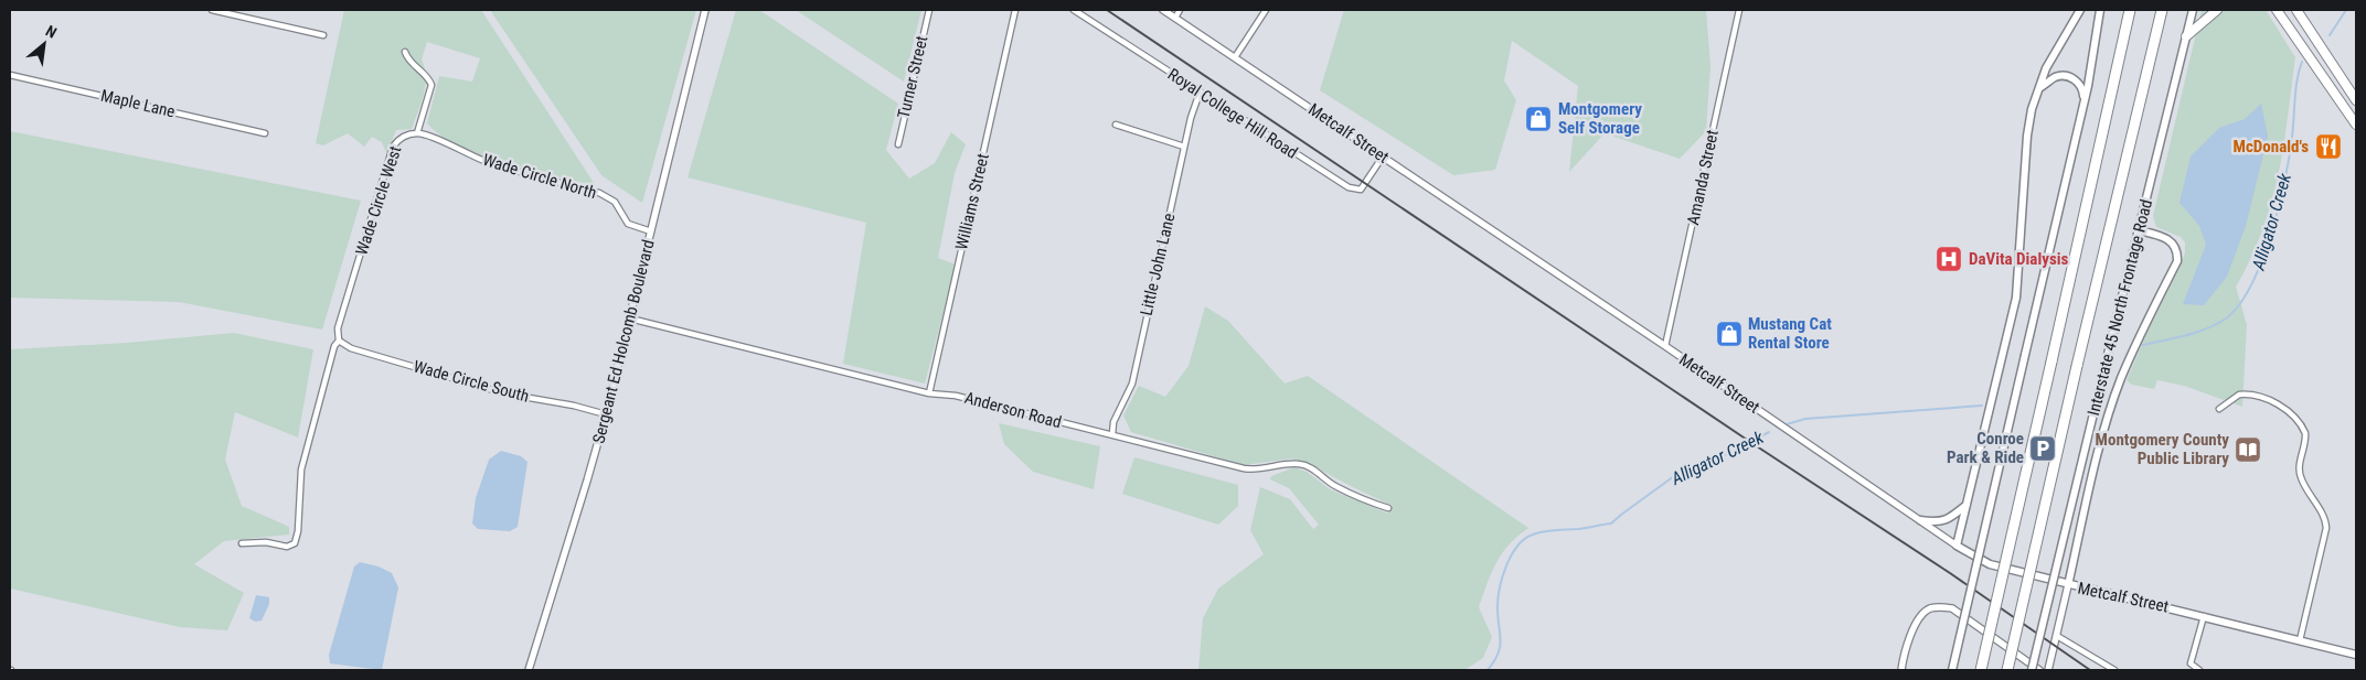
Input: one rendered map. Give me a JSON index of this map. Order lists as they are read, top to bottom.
{
  "streets": {
    "main road": ["Metcalf Street", "Interstate 45 North Frontage Road"],
    "street": [
      "Turner Street",
      "Maple Lane",
      "Royal College Hill Road",
      "Wade Circle North",
      "Amanda Street",
      "Wade Circle West",
      "Williams Street",
      "Little John Lane",
      "Sergeant Ed Holcomb Boulevard",
      "Wade Circle South",
      "Anderson Road"
    ]
  },
  "crossings": [
    ["Royal College Hill Road", "Metcalf Street"],
    ["Royal College Hill Road", "Little John Lane"],
    ["Metcalf Street", "Amanda Street"],
    ["Wade Circle North", "Wade Circle West"],
    ["Wade Circle North", "Sergeant Ed Holcomb Boulevard"],
    ["Wade Circle West", "Wade Circle South"],
    ["Williams Street", "Anderson Road"],
    ["Little John Lane", "Anderson Road"],
    ["Sergeant Ed Holcomb Boulevard", "Wade Circle South"],
    ["Sergeant Ed Holcomb Boulevard", "Anderson Road"]
  ],
  "water": ["Alligator Creek"],
  "places": {
    "shop": ["Montgomery Self Storage", "Mustang Cat Rental Store"],
    "restaurant": ["McDonald's"],
    "hospital": ["DaVita Dialysis"],
    "parking": ["Conroe Park & Ride"],
    "library": ["Montgomery County Public Library"]
  },
  "north": "top right"
}
